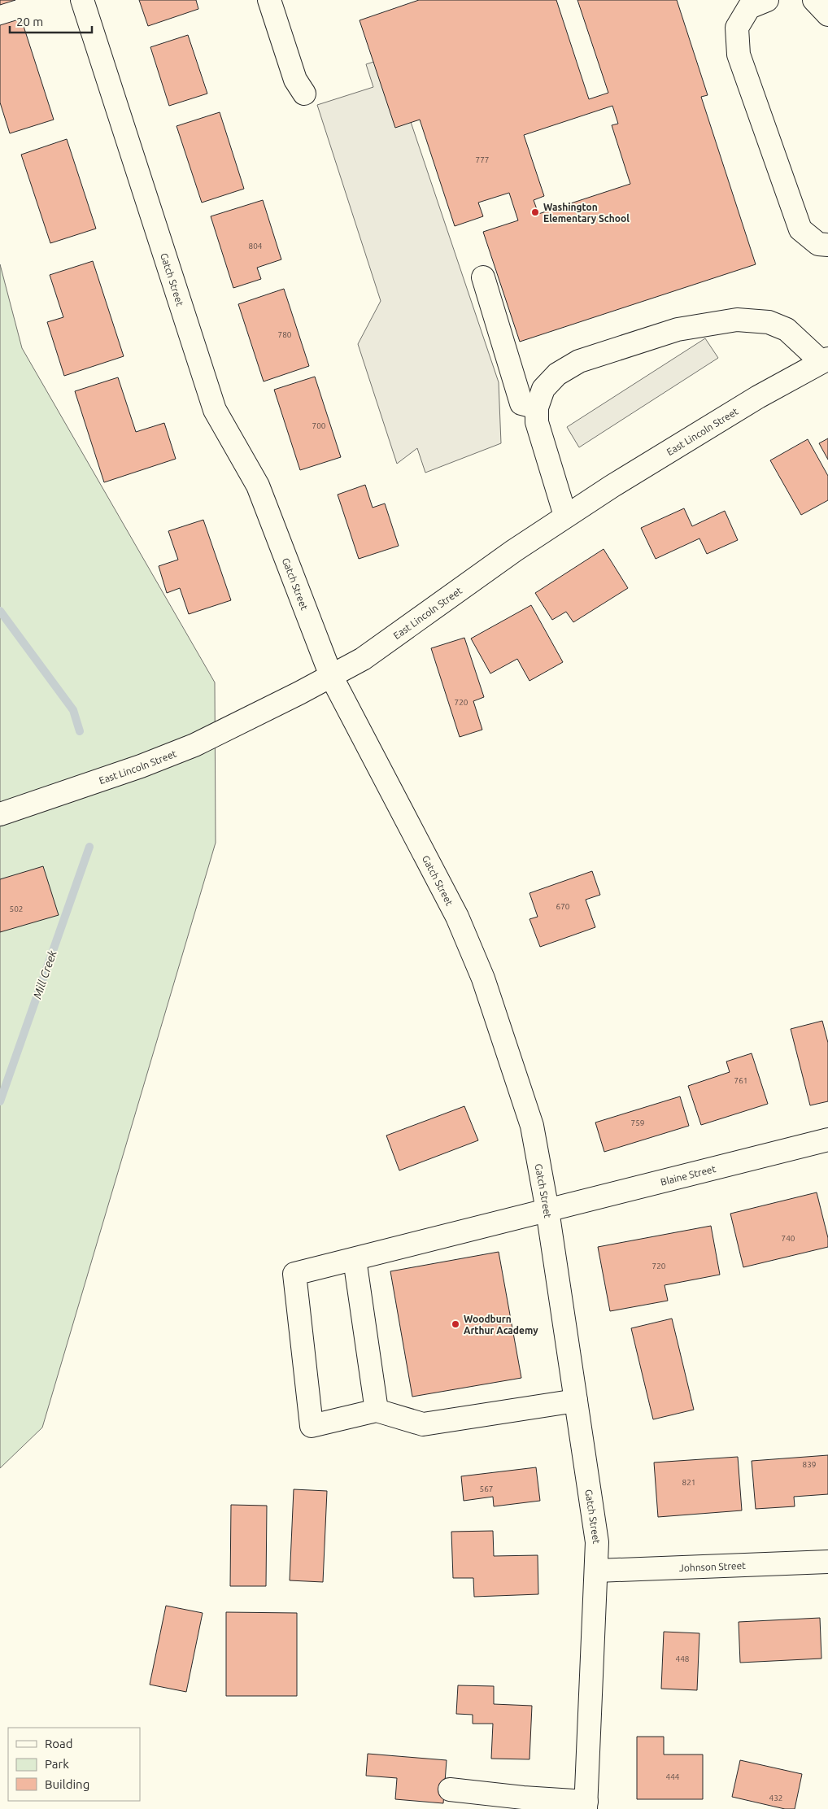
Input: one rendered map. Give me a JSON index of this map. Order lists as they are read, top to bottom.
{
  "streets": {
    "street": [
      "Gatch Street",
      "East Lincoln Street",
      "Blaine Street",
      "Johnson Street"
    ]
  },
  "crossings": [
    ["Gatch Street", "East Lincoln Street"],
    ["Gatch Street", "Blaine Street"],
    ["Gatch Street", "Johnson Street"]
  ],
  "water": ["Mill Creek"],
  "places": ["Washington Elementary School", "Woodburn Arthur Academy"],
  "house_numbers": [
    "777",
    "804",
    "780",
    "700",
    "720",
    "670",
    "502",
    "761",
    "759",
    "740",
    "720",
    "839",
    "821",
    "567",
    "448",
    "444",
    "432"
  ],
  "legend": ["Road", "Park", "Building"],
  "scale_bar": "20 m"
}
